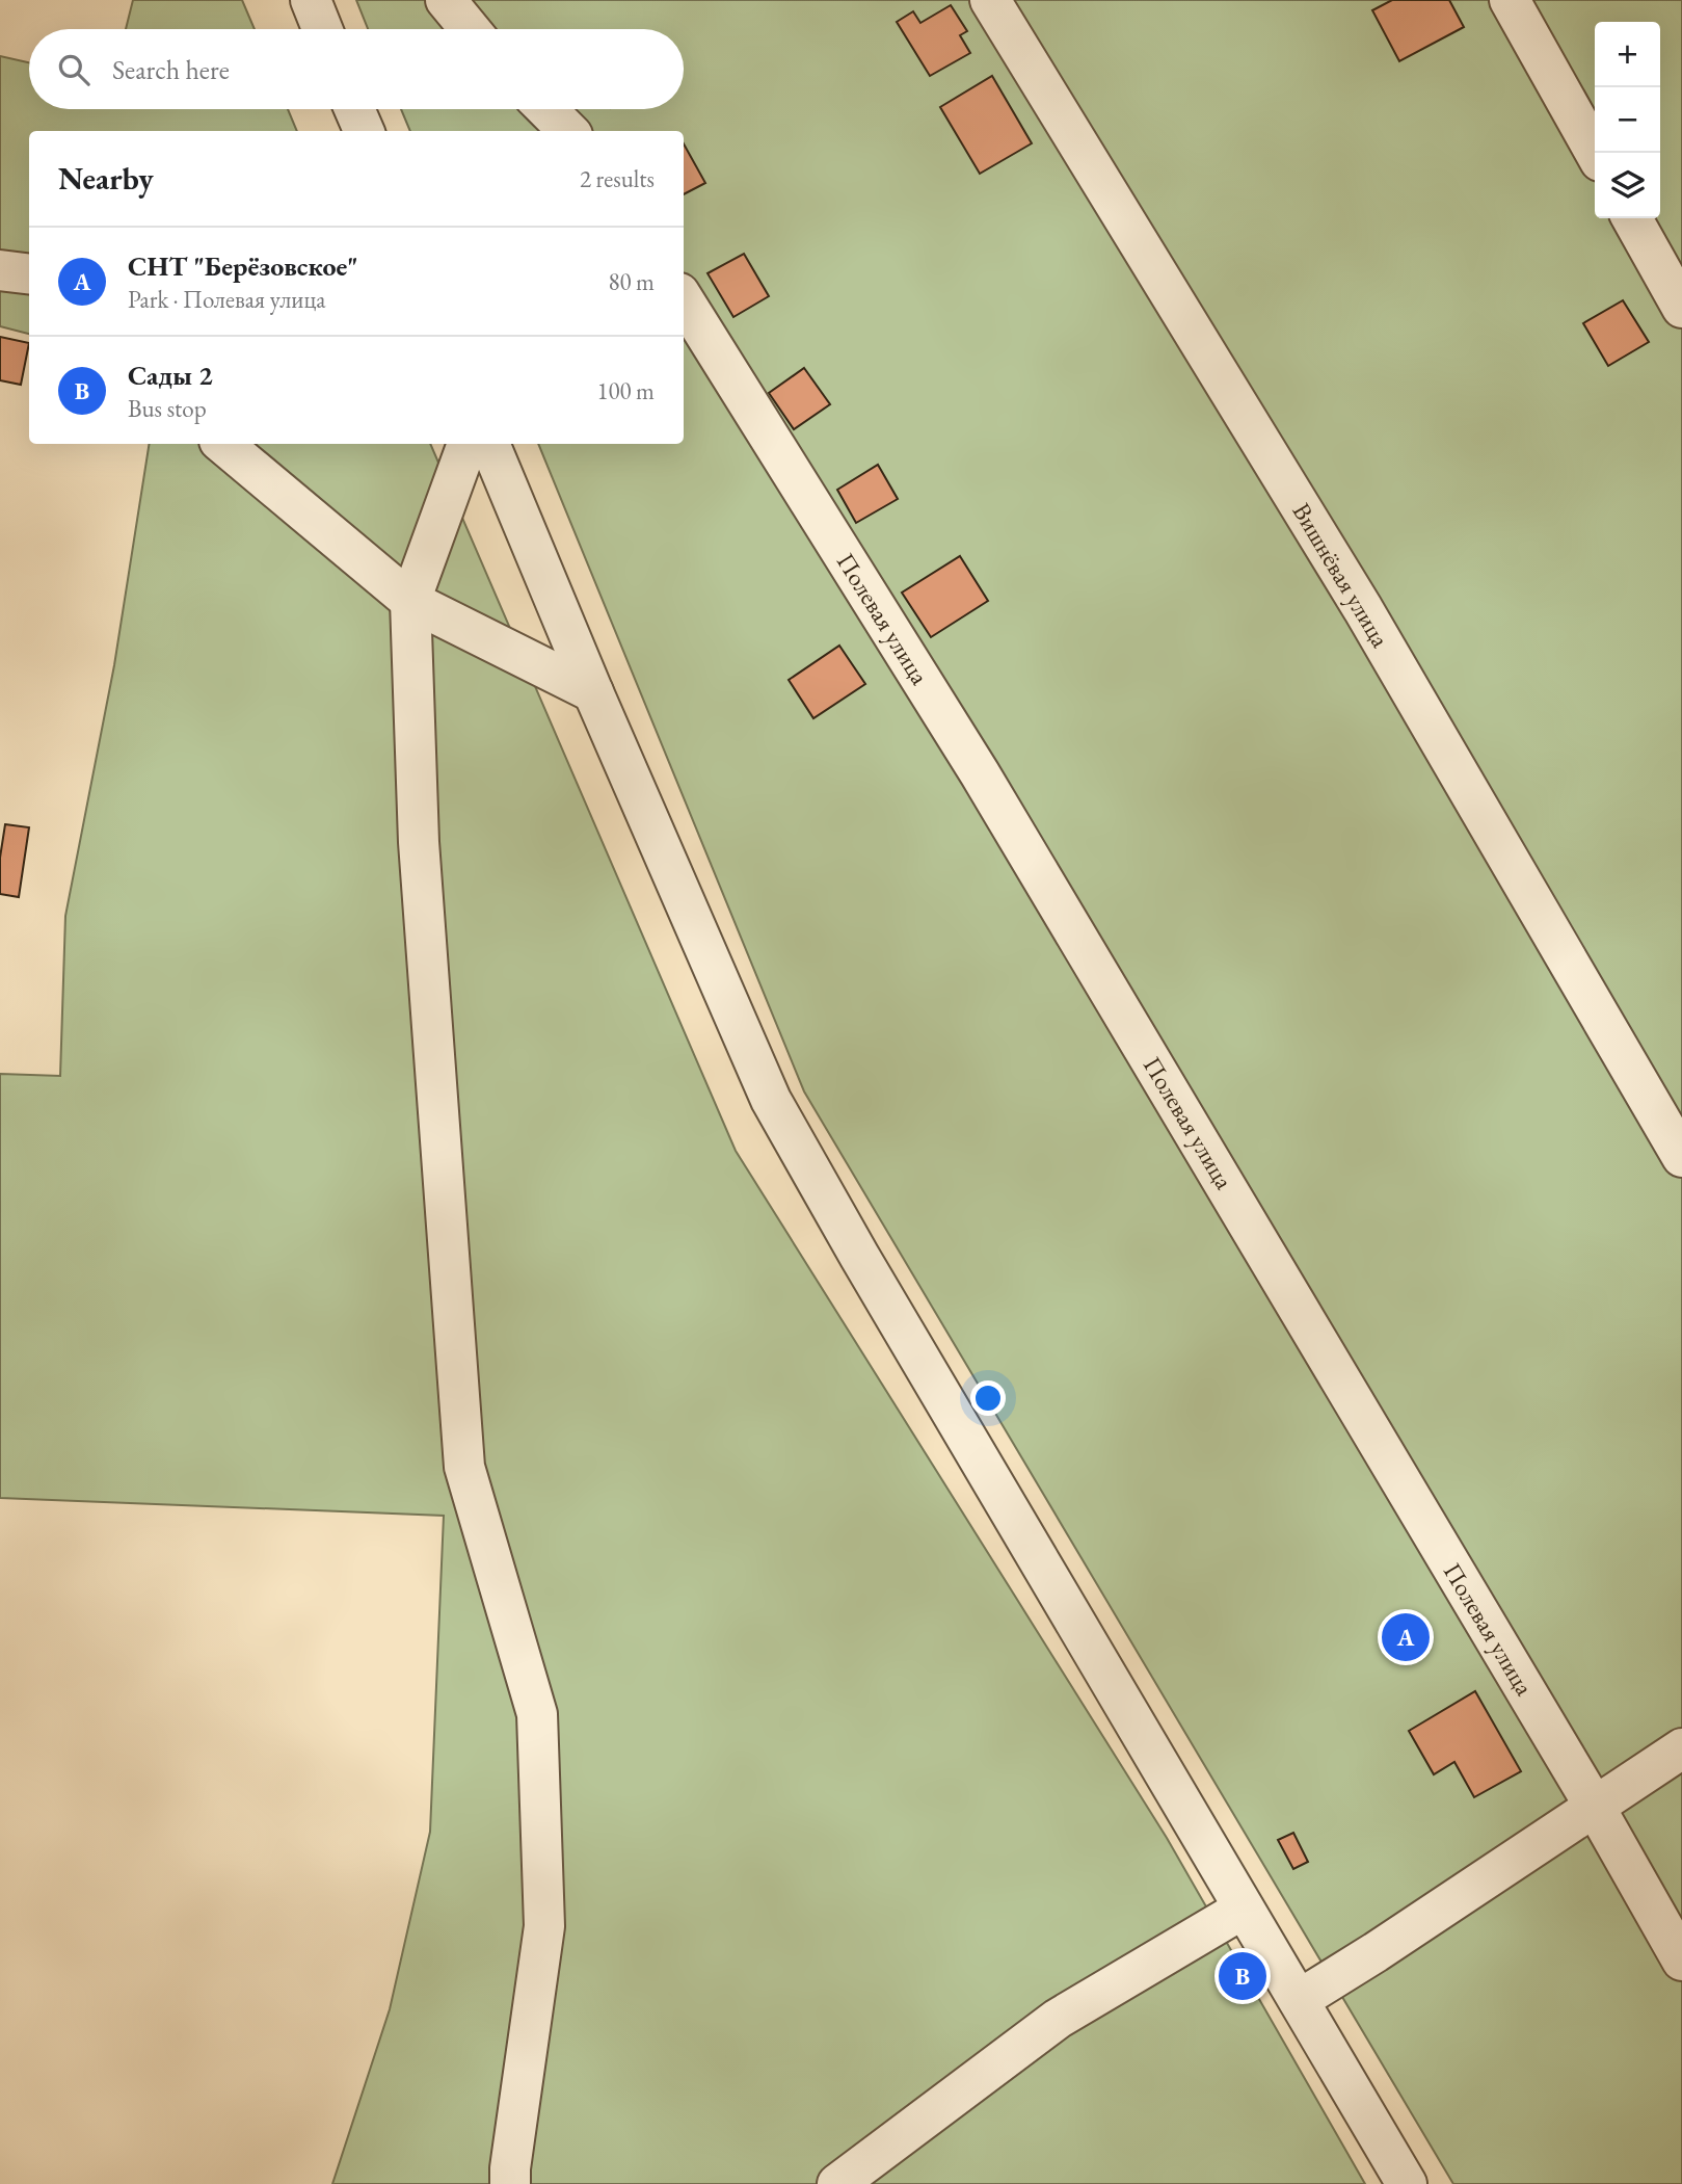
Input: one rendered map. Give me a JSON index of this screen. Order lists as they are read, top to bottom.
{
  "streets": {
    "street": ["Вишнёвая улица", "Полевая улица"]
  },
  "page": {
    "map_buttons": ["+", "−"],
    "search": "Search here",
    "heading": ["Nearby", "2 results"],
    "list": [
      {
        "mark": "A",
        "name": "СНТ \"Берёзовское\"",
        "note": "Park · Полевая улица",
        "value": "80 m"
      },
      {
        "mark": "B",
        "name": "Сады 2",
        "note": "Bus stop",
        "value": "100 m"
      }
    ],
    "pins": ["A", "B"]
  }
}
